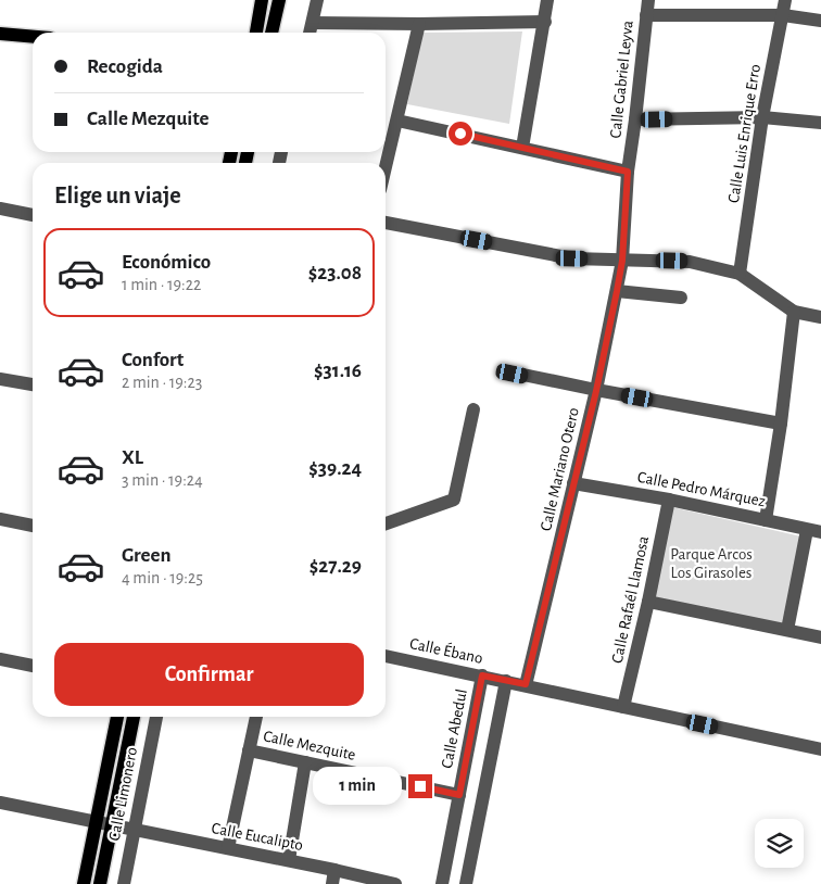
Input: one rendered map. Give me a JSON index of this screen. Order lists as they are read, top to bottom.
{
  "streets": {
    "street": [
      "Calle Gabriel Leyva",
      "Calle Luis Enrique Erro",
      "Calle Mariano Otero",
      "Calle Pedro Márquez",
      "Calle Rafaél Llamosa",
      "Calle Ébano",
      "Calle Abedul",
      "Calle Mezquite",
      "Calle Limonero",
      "Calle Eucalipto"
    ]
  },
  "crossings": [
    ["Calle Gabriel Leyva", "Calle Mariano Otero"],
    ["Calle Mariano Otero", "Calle Pedro Márquez"],
    ["Calle Mariano Otero", "Calle Ébano"],
    ["Calle Pedro Márquez", "Calle Rafaél Llamosa"],
    ["Calle Rafaél Llamosa", "Calle Ébano"],
    ["Calle Ébano", "Calle Abedul"],
    ["Calle Abedul", "Calle Mezquite"],
    ["Calle Limonero", "Calle Eucalipto"]
  ],
  "parks": ["Parque Arcos Los Girasoles"],
  "page": {
    "banner": ["Recogida", "Calle Mezquite"],
    "heading": "Elige un viaje",
    "list": [
      {
        "name": "Económico",
        "note": "1 min · 19:22",
        "value": "$23.08"
      },
      {
        "name": "Confort",
        "note": "2 min · 19:23",
        "value": "$31.16"
      },
      {
        "name": "XL",
        "note": "3 min · 19:24",
        "value": "$39.24"
      },
      {
        "name": "Green",
        "note": "4 min · 19:25",
        "value": "$27.29"
      }
    ],
    "buttons": "Confirmar",
    "bubble": "1 min"
  }
}
